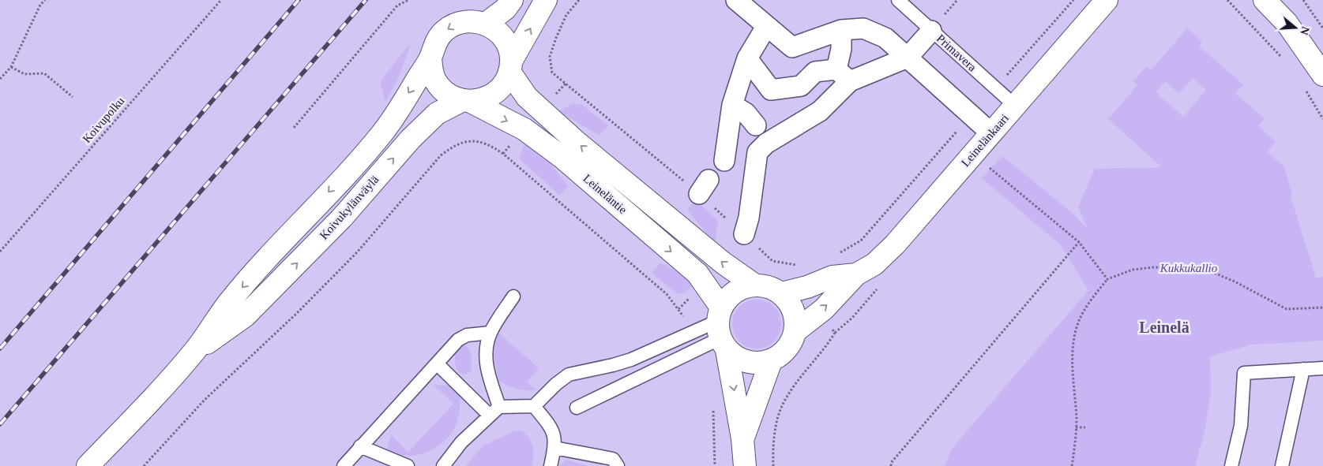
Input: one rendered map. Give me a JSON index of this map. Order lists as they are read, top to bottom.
{
  "streets": {
    "main road": ["Leinelänkaari", "Leineläntie", "Koivukylänväylä"],
    "lane": ["Primavera"],
    "path": ["Koivupolku"]
  },
  "crossings": [
    ["Primavera", "Leinelänkaari"],
    ["Leinelänkaari", "Leineläntie"],
    ["Leineläntie", "Koivukylänväylä"]
  ],
  "districts": ["Leinelä"],
  "parks": ["Kukkukallio"],
  "north": "right"
}
